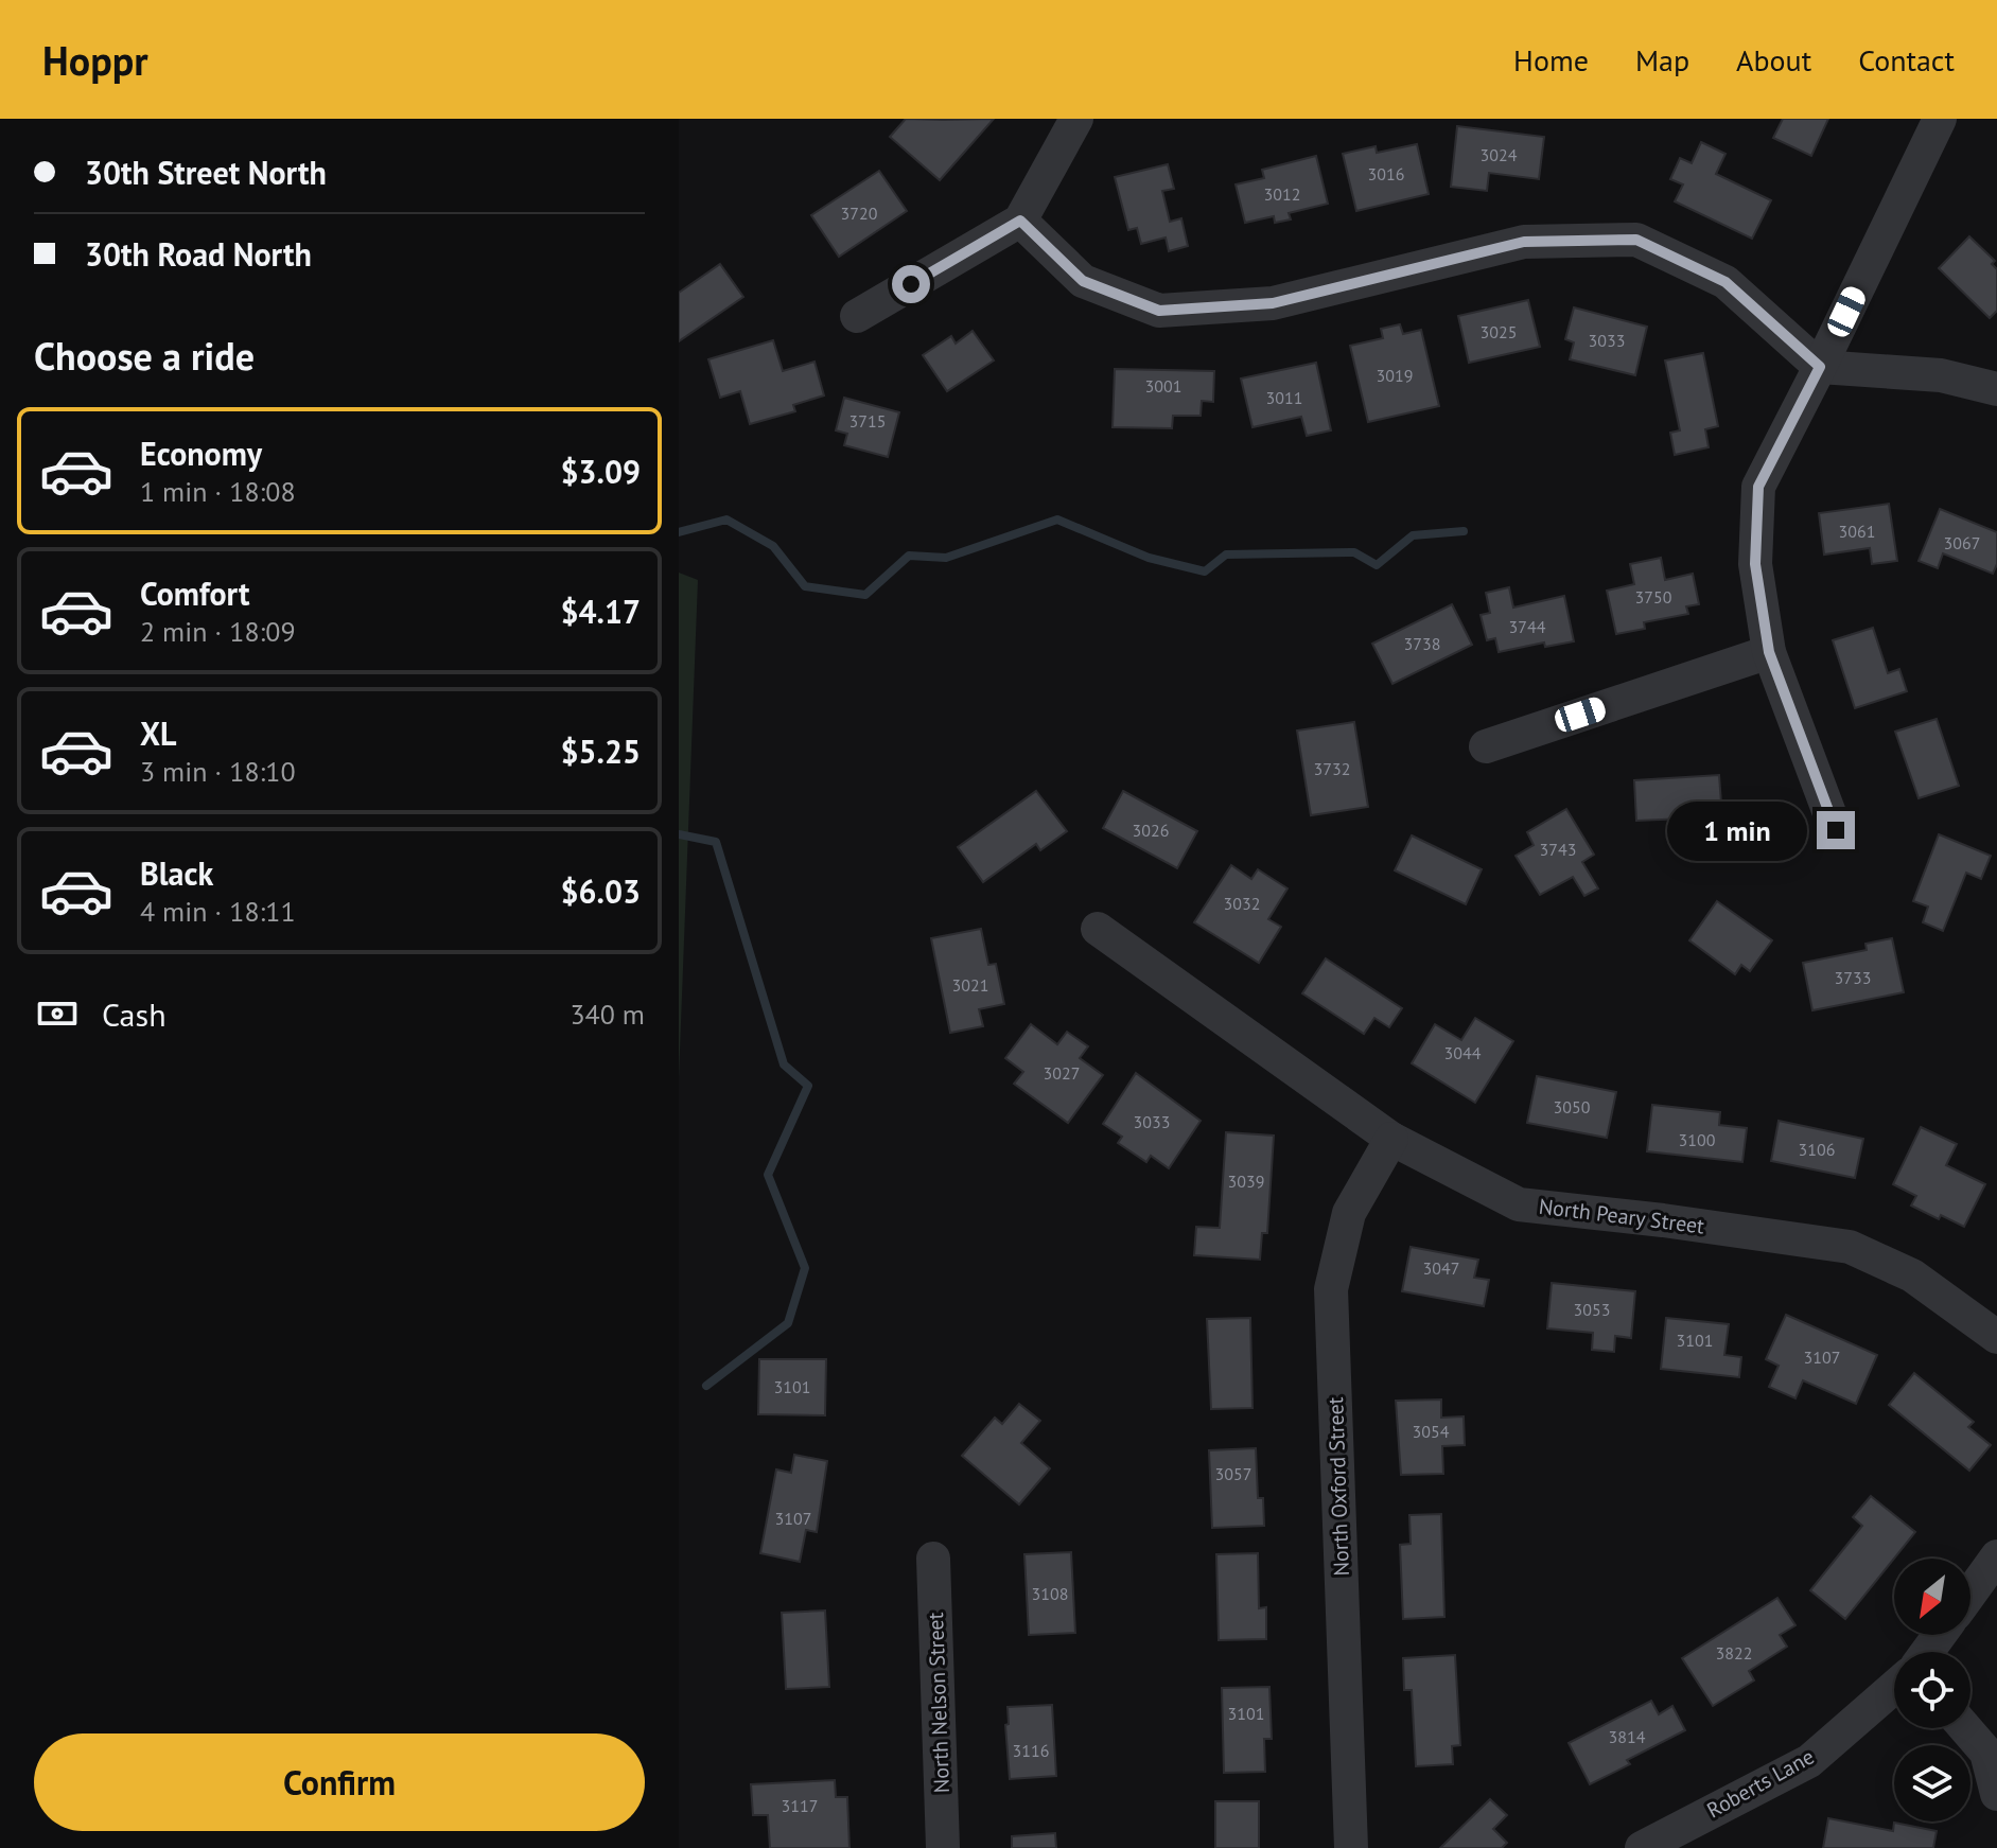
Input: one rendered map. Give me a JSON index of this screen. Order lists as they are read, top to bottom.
{
  "streets": {
    "street": [
      "North Peary Street",
      "North Oxford Street",
      "North Nelson Street",
      "Roberts Lane"
    ]
  },
  "crossings": [
    ["North Peary Street", "North Oxford Street"]
  ],
  "house_numbers": [
    "3024",
    "3016",
    "3012",
    "3720",
    "3025",
    "3033",
    "3019",
    "3001",
    "3011",
    "3715",
    "3061",
    "3067",
    "3750",
    "3744",
    "3738",
    "3732",
    "3026",
    "3743",
    "3032",
    "3733",
    "3021",
    "3044",
    "3027",
    "3050",
    "3033",
    "3100",
    "3106",
    "3039",
    "3047",
    "3053",
    "3101",
    "3107",
    "3101",
    "3054",
    "3057",
    "3107",
    "3108",
    "3822",
    "3101",
    "3814",
    "3116",
    "3117"
  ],
  "north": "bottom left",
  "page": {
    "header": "Hoppr",
    "nav": [
      "Home",
      "Map",
      "About",
      "Contact"
    ],
    "banner": ["30th Street North", "30th Road North"],
    "heading": "Choose a ride",
    "list": [
      {
        "name": "Economy",
        "note": "1 min · 18:08",
        "value": "$3.09"
      },
      {
        "name": "Comfort",
        "note": "2 min · 18:09",
        "value": "$4.17"
      },
      {
        "name": "XL",
        "note": "3 min · 18:10",
        "value": "$5.25"
      },
      {
        "name": "Black",
        "note": "4 min · 18:11",
        "value": "$6.03"
      }
    ],
    "bubble": "1 min",
    "pay": ["Cash", "340 m"],
    "buttons": "Confirm"
  }
}
